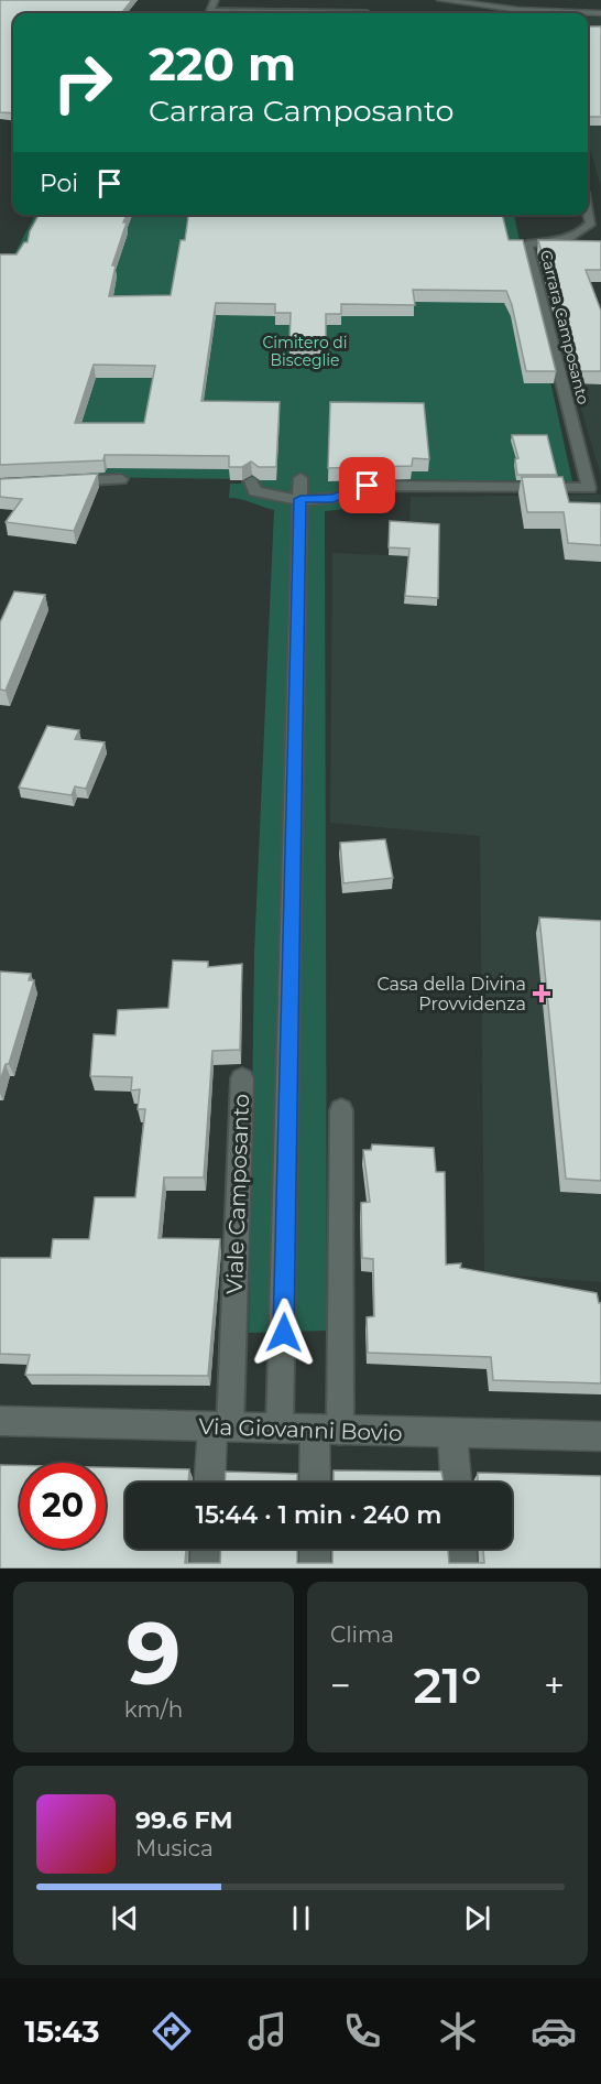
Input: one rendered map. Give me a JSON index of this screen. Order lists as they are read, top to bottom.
{
  "streets": {
    "street": ["Via Giovanni Bovio"],
    "lane": ["Carrara Camposanto", "Viale Camposanto"]
  },
  "crossings": [
    ["Viale Camposanto", "Via Giovanni Bovio"]
  ],
  "parks": ["Cimitero di Bisceglie"],
  "places": {
    "health": ["Casa della Divina Provvidenza"]
  },
  "page": {
    "turn": ["220 m", "Carrara Camposanto"],
    "then": "Poi",
    "limit": "20",
    "trip": "15:44 · 1 min · 240 m",
    "tile": [
      ["9", "km/h"],
      "Clima"
    ],
    "heat": ["−", "21°", "+"],
    "song": ["99.6 FM", "Musica"],
    "tabs": "15:43"
  }
}
